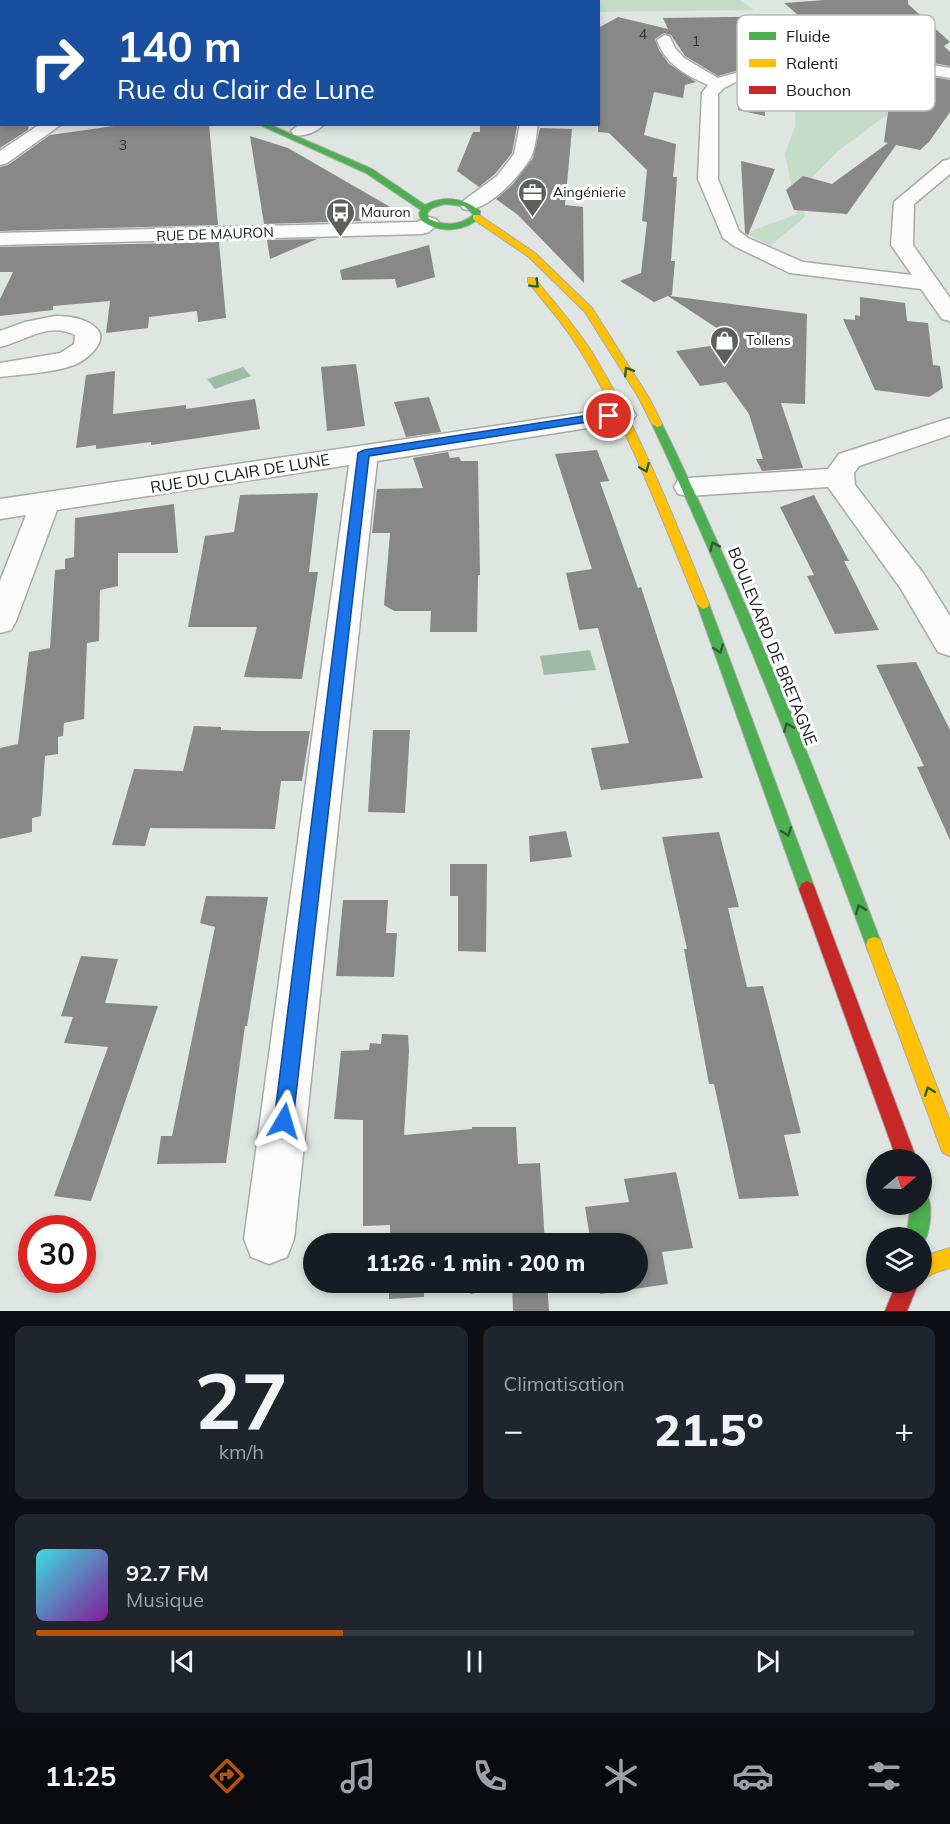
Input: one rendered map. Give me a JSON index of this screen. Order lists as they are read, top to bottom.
{
  "streets": {
    "main road": ["BOULEVARD DE BRETAGNE"],
    "street": ["RUE DE MAURON", "RUE DU CLAIR DE LUNE"]
  },
  "places": {
    "office": ["Aingénierie"],
    "bus stop": ["Mauron"],
    "shop": ["Tollens"]
  },
  "house_numbers": ["4", "1", "3"],
  "legend": ["Fluide", "Ralenti", "Bouchon"],
  "north": "right",
  "page": {
    "turn": ["140 m", "Rue du Clair de Lune"],
    "limit": "30",
    "trip": "11:26 · 1 min · 200 m",
    "tile": [
      ["27", "km/h"],
      "Climatisation"
    ],
    "heat": ["−", "21.5°", "+"],
    "song": ["92.7 FM", "Musique"],
    "tabs": "11:25"
  }
}
